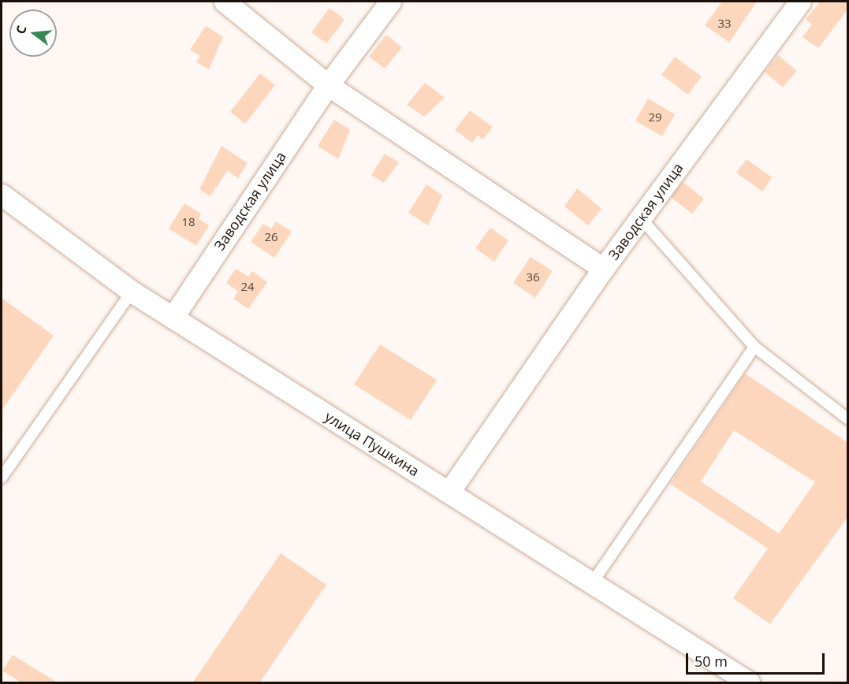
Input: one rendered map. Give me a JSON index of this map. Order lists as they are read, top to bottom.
{
  "streets": {
    "street": ["Заводская улица", "улица Пушкина"]
  },
  "crossings": [
    ["Заводская улица", "улица Пушкина"]
  ],
  "house_numbers": [
    "33",
    "29",
    "18",
    "26",
    "36",
    "24"
  ],
  "scale_bar": "50 m",
  "north": "left"
}
